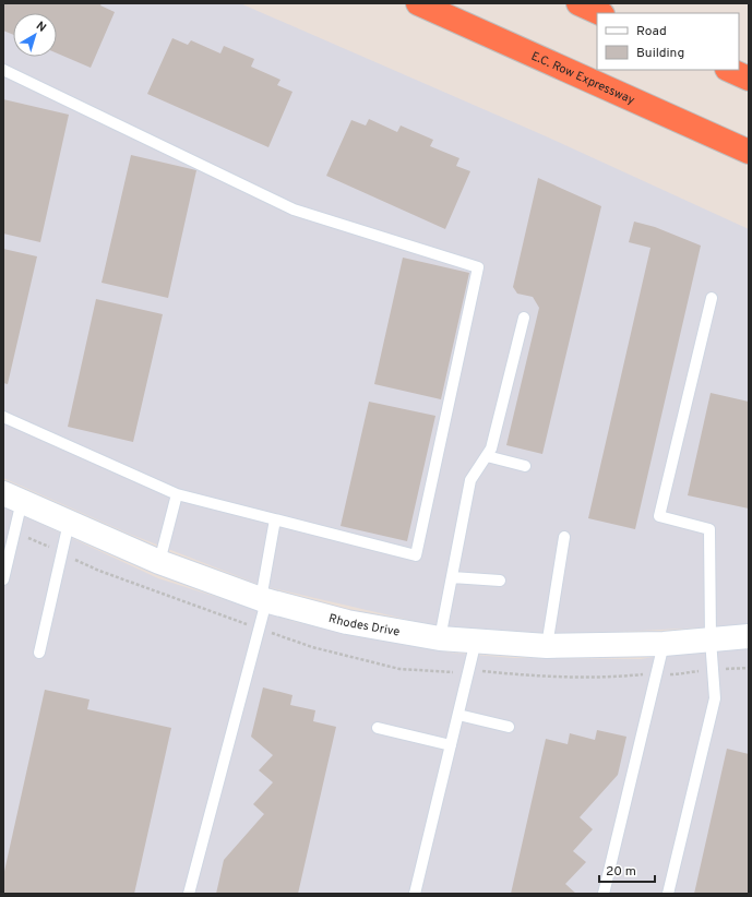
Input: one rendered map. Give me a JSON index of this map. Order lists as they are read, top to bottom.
{
  "streets": {
    "highway": ["E.C. Row Expressway"],
    "street": ["Rhodes Drive"]
  },
  "legend": ["Road", "Building"],
  "scale_bar": "20 m",
  "north": "top right"
}
